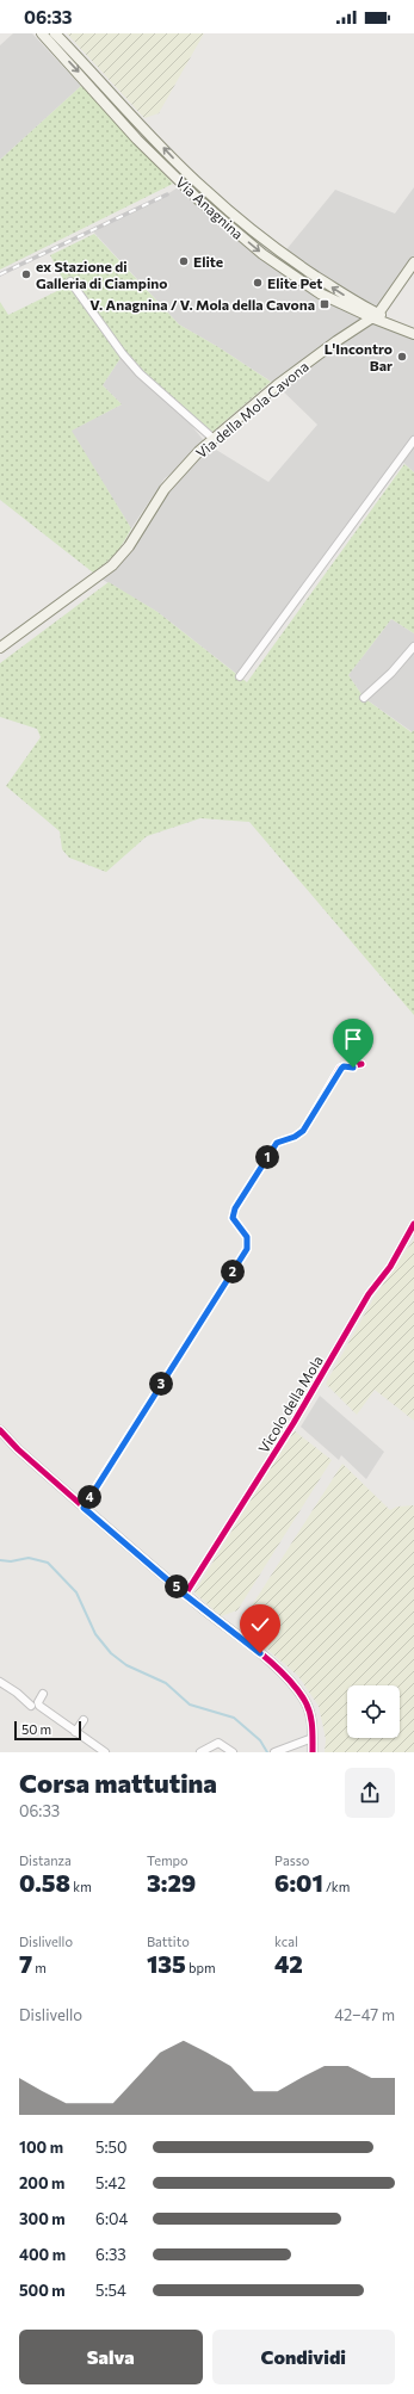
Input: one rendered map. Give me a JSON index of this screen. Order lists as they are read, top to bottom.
{
  "streets": {
    "main road": ["Via Anagnina", "Via della Mola Cavona"],
    "street": ["Vicolo della Mola"]
  },
  "crossings": [
    ["Via Anagnina", "Via della Mola Cavona"]
  ],
  "places": {
    "other": [
      "Elite",
      "ex Stazione di Galleria di Ciampino",
      "Elite Pet",
      "L'Incontro Bar"
    ],
    "transit": ["V. Anagnina / V. Mola della Cavona"]
  },
  "scale_bar": "50 m",
  "page": {
    "status": "06:33",
    "pins": [
      "1",
      "2",
      "3",
      "4",
      "5"
    ],
    "scale": "50 m",
    "heading": ["Corsa mattutina", "06:33"],
    "stats": [
      ["Distanza", "0.58 km"],
      ["Tempo", "3:29"],
      ["Passo", "6:01 /km"],
      ["Dislivello", "7 m"],
      ["Battito", "135 bpm"],
      ["kcal", "42"]
    ],
    "chart": ["Dislivello", "42–47 m"],
    "list": [
      {
        "name": "100 m",
        "note": "5:50"
      },
      {
        "name": "200 m",
        "note": "5:42"
      },
      {
        "name": "300 m",
        "note": "6:04"
      },
      {
        "name": "400 m",
        "note": "6:33"
      },
      {
        "name": "500 m",
        "note": "5:54"
      }
    ],
    "buttons": ["Salva", "Condividi"]
  }
}
